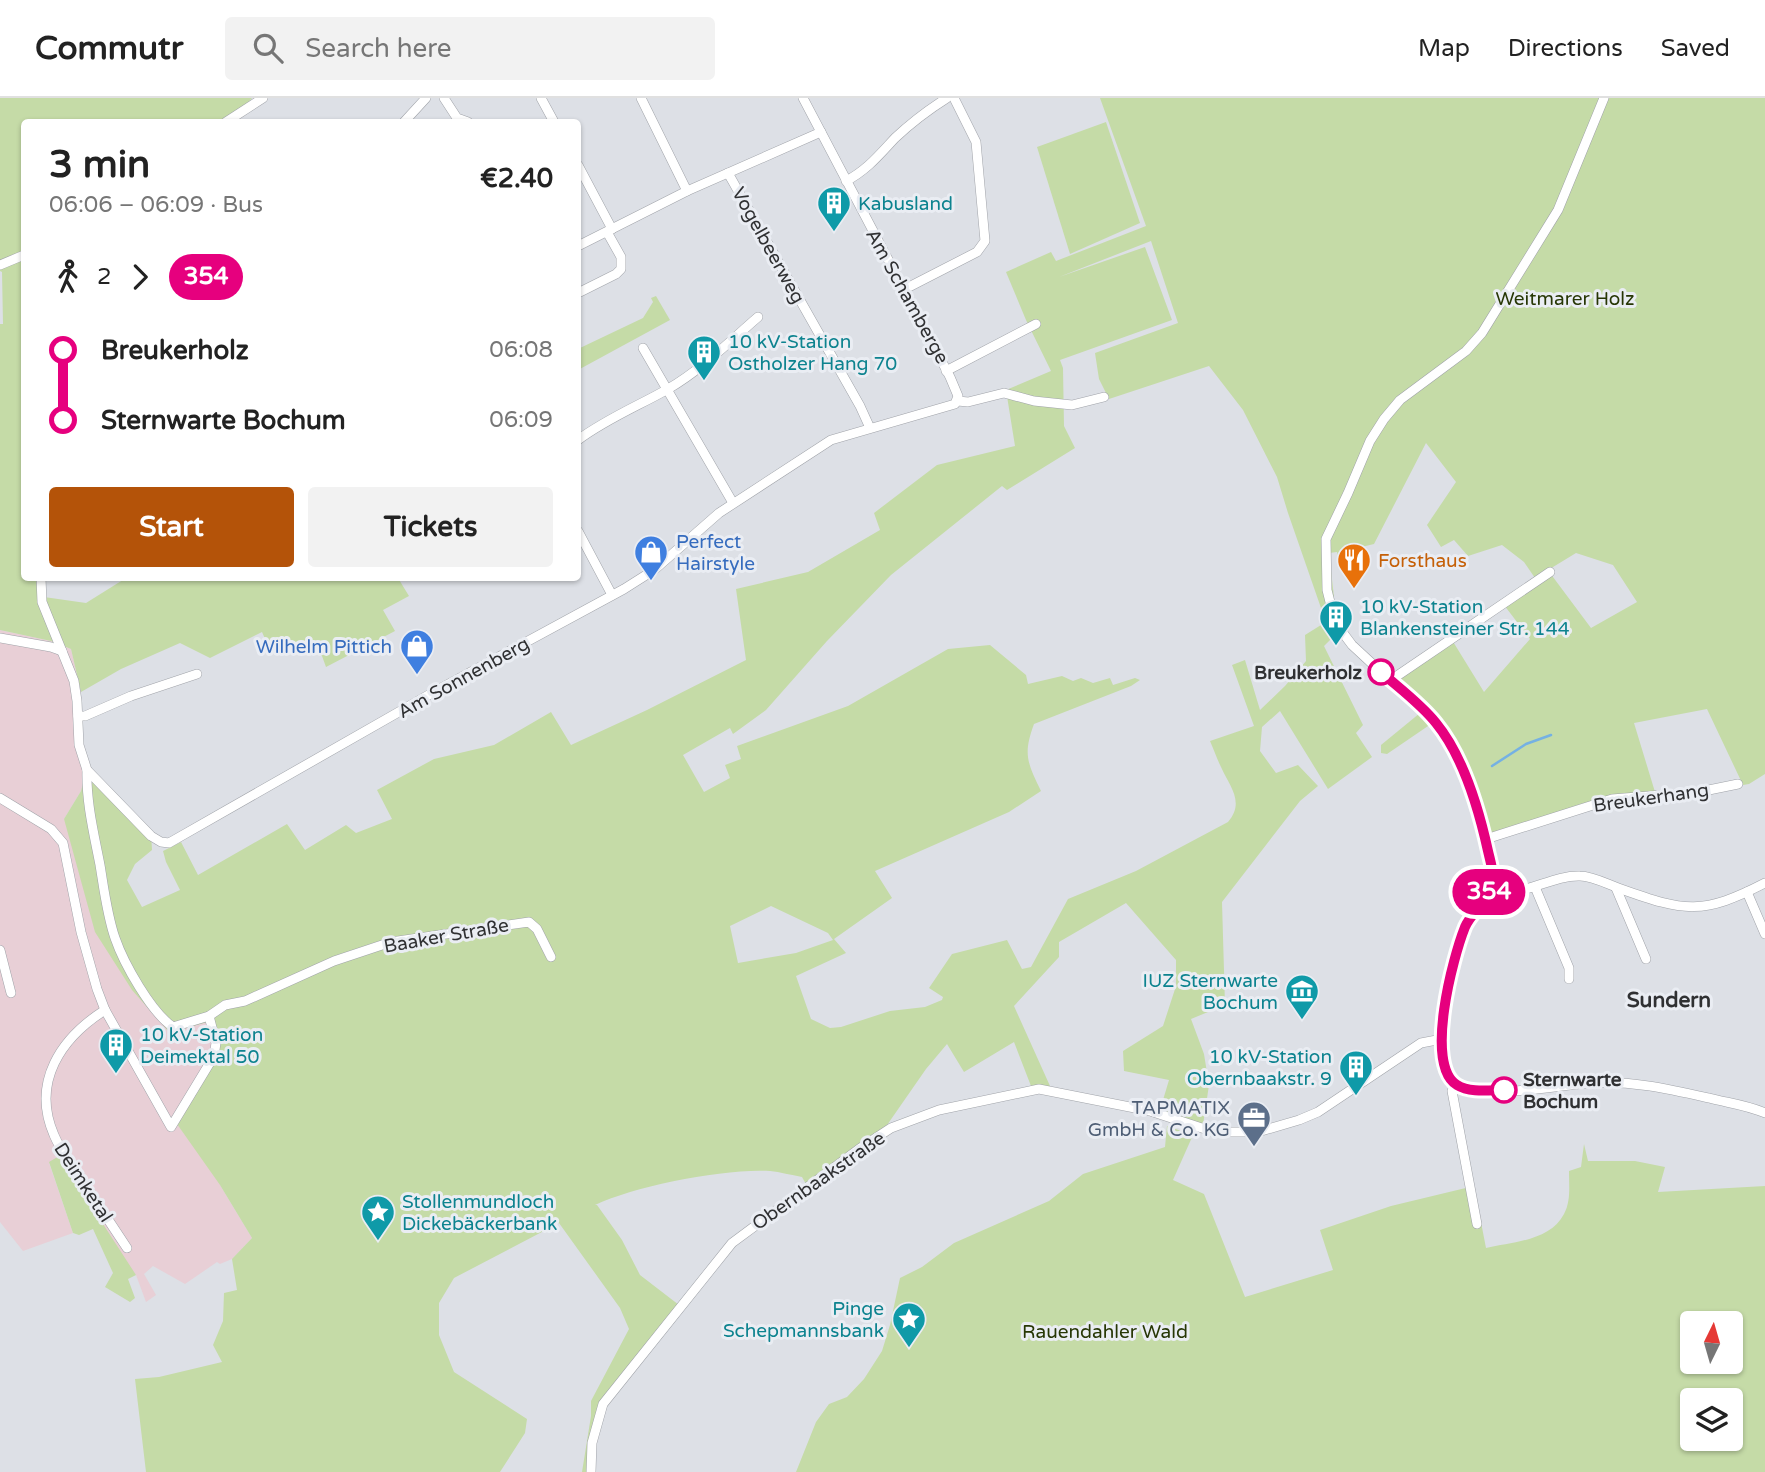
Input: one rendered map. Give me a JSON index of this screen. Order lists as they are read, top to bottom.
{
  "streets": {
    "street": [
      "Vogelbeerweg",
      "Am Schamberge",
      "Am Sonnenberg",
      "Breukerhang",
      "Baaker Straße",
      "Obernbaakstraße",
      "Deimketal"
    ]
  },
  "crossings": [
    ["Vogelbeerweg", "Am Sonnenberg"],
    ["Am Sonnenberg", "Baaker Straße"]
  ],
  "districts": ["Sundern"],
  "parks": ["Weitmarer Holz", "Rauendahler Wald"],
  "places": {
    "building": [
      "Kabusland",
      "10 kV-Station Ostholzer Hang 70",
      "10 kV-Station Blankensteiner Str. 144",
      "10 kV-Station Deimektal 50",
      "10 kV-Station Obernbaakstr. 9"
    ],
    "shop": ["Perfect Hairstyle", "Wilhelm Pittich"],
    "restaurant": ["Forsthaus"],
    "other": ["Breukerholz", "Sternwarte Bochum"],
    "museum": ["IUZ Sternwarte Bochum"],
    "office": ["TAPMATIX GmbH & Co. KG"],
    "place": ["Stollenmundloch Dickebäckerbank", "Pinge Schepmannsbank"]
  },
  "lines": ["bus line 354"],
  "north": "top",
  "page": {
    "header": "Commutr",
    "search": "Search here",
    "nav": ["Map", "Directions", "Saved"],
    "on_map": "354",
    "heading": ["3 min", "06:06 – 06:09 · Bus", "€2.40"],
    "legs": ["2", "354"],
    "list": [
      {
        "name": "Breukerholz",
        "value": "06:08"
      },
      {
        "name": "Sternwarte Bochum",
        "value": "06:09"
      }
    ],
    "buttons": ["Start", "Tickets"]
  }
}
